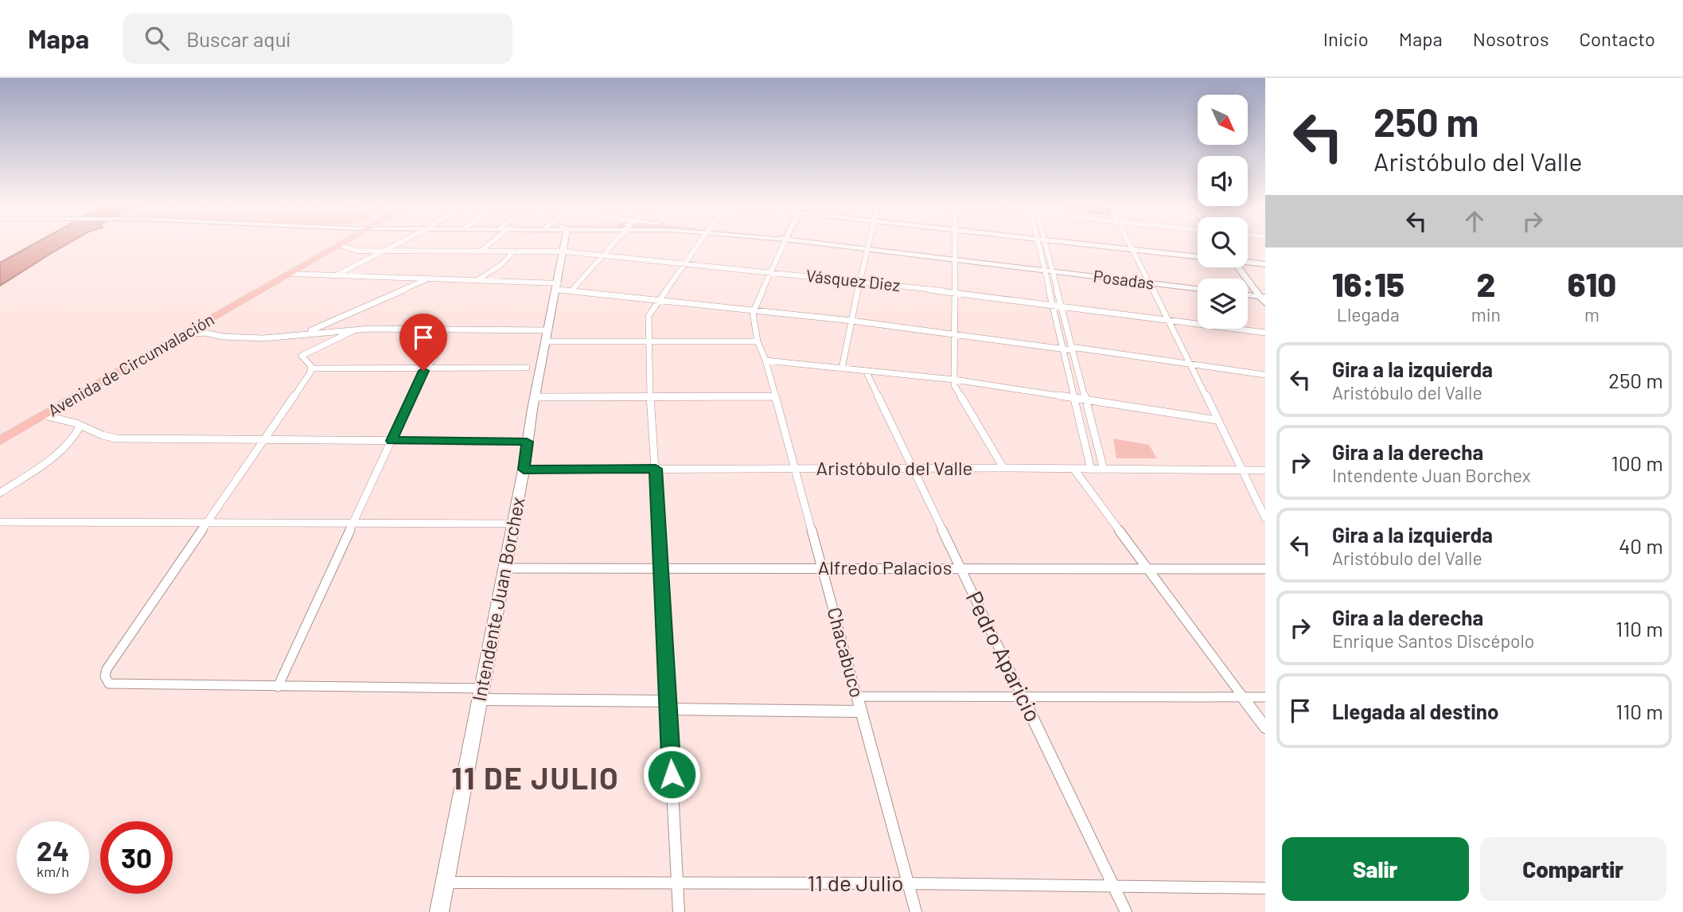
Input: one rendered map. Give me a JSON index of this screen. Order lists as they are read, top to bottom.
{
  "streets": {
    "highway": ["Avenida de Circunvalación"],
    "main road": ["Posadas", "Intendente Juan Borchex"],
    "street": [
      "Vásquez Diez",
      "Aristóbulo del Valle",
      "Alfredo Palacios",
      "Chacabuco",
      "Pedro Aparicio",
      "11 de Julio"
    ]
  },
  "crossings": [
    ["Vásquez Diez", "Avenida de Circunvalación"],
    ["Vásquez Diez", "Intendente Juan Borchex"],
    ["Aristóbulo del Valle", "Intendente Juan Borchex"],
    ["Aristóbulo del Valle", "Chacabuco"],
    ["Aristóbulo del Valle", "Pedro Aparicio"],
    ["Alfredo Palacios", "Intendente Juan Borchex"],
    ["Alfredo Palacios", "Chacabuco"],
    ["Alfredo Palacios", "Pedro Aparicio"],
    ["Intendente Juan Borchex", "11 de Julio"],
    ["Chacabuco", "11 de Julio"],
    ["Pedro Aparicio", "11 de Julio"]
  ],
  "districts": ["11 DE JULIO"],
  "north": "bottom right",
  "page": {
    "header": "Mapa",
    "search": "Buscar aquí",
    "nav": [
      "Inicio",
      "Mapa",
      "Nosotros",
      "Contacto"
    ],
    "turn": ["250 m", "Aristóbulo del Valle"],
    "eta": [
      "16:15",
      "Llegada",
      "2",
      "min",
      "610",
      "m"
    ],
    "list": [
      {
        "name": "Gira a la izquierda",
        "note": "Aristóbulo del Valle",
        "value": "250 m"
      },
      {
        "name": "Gira a la derecha",
        "note": "Intendente Juan Borchex",
        "value": "100 m"
      },
      {
        "name": "Gira a la izquierda",
        "note": "Aristóbulo del Valle",
        "value": "40 m"
      },
      {
        "name": "Gira a la derecha",
        "note": "Enrique Santos Discépolo",
        "value": "110 m"
      },
      {
        "name": "Llegada al destino",
        "value": "110 m"
      }
    ],
    "speed": "24 km/h",
    "limit": "30",
    "buttons": ["Salir", "Compartir"]
  }
}
